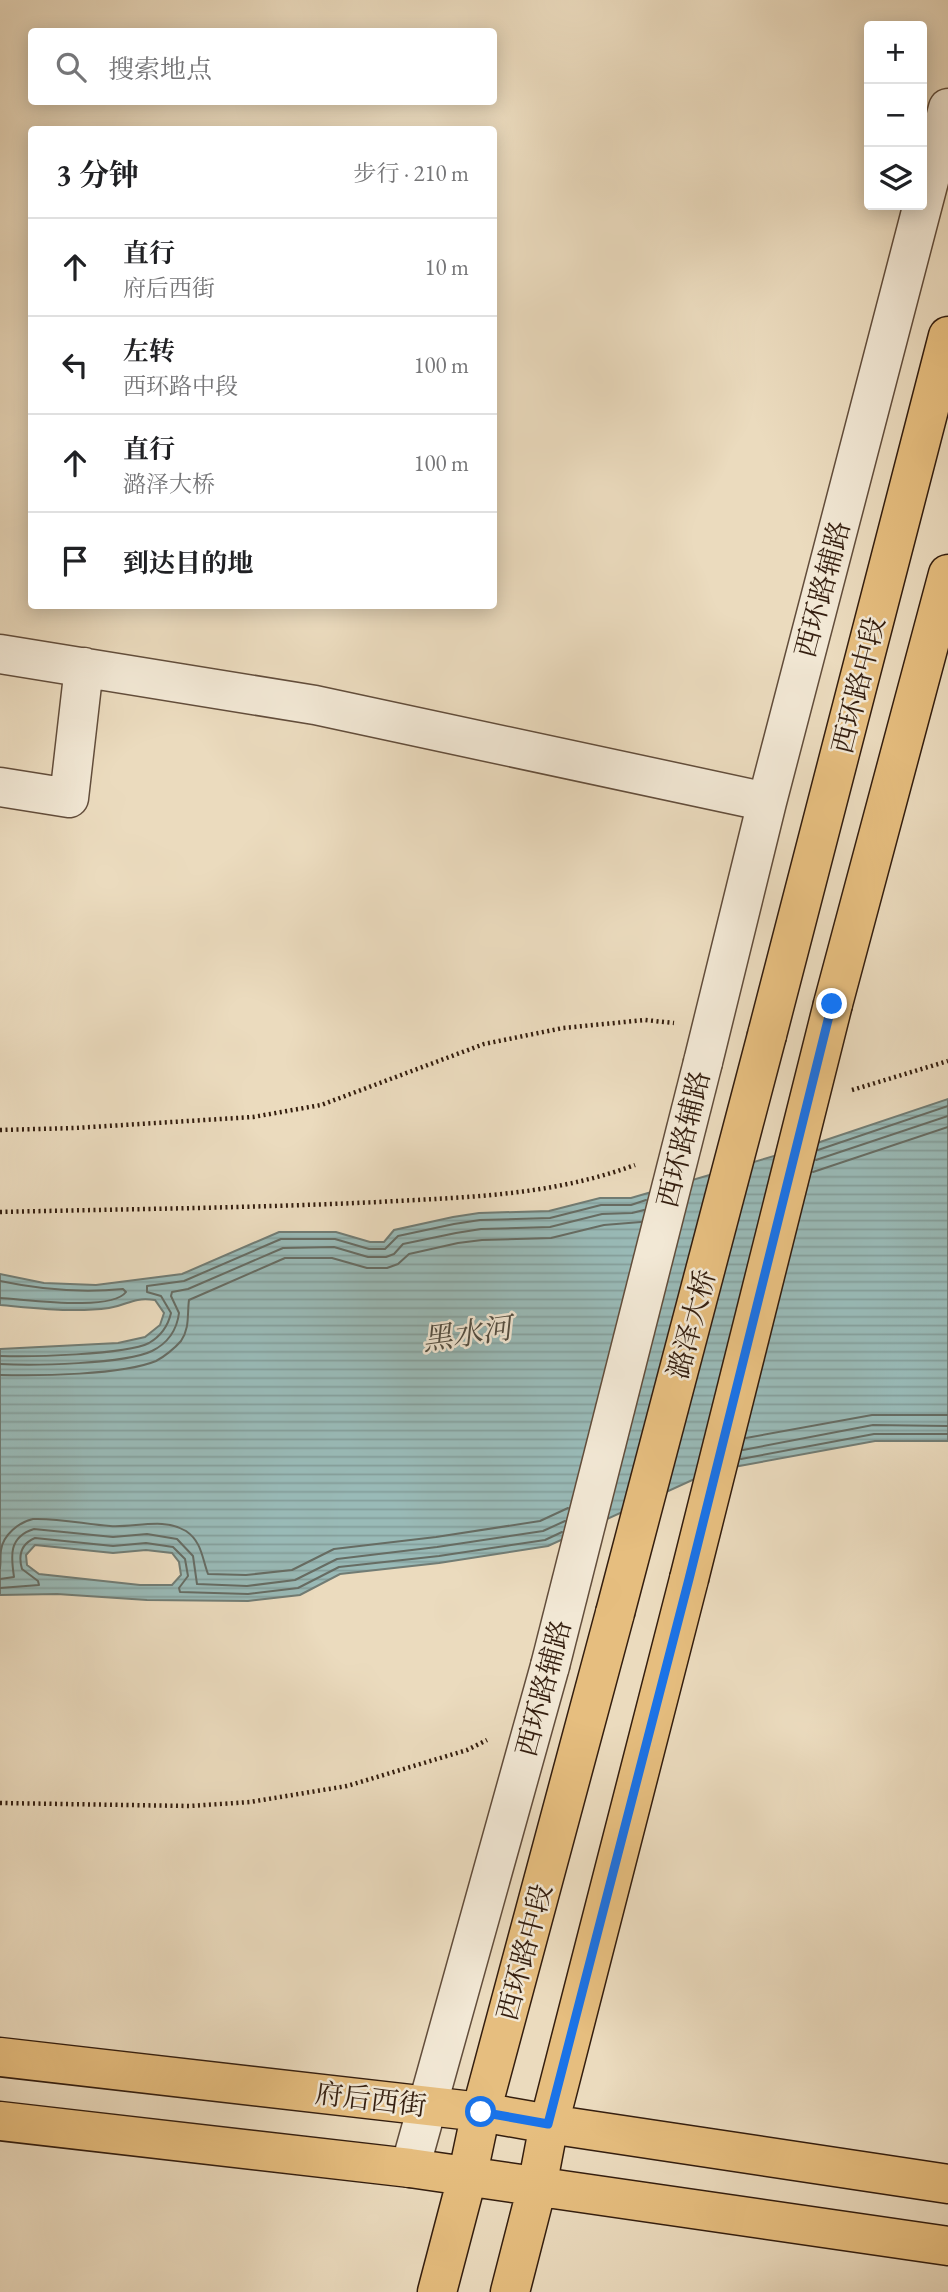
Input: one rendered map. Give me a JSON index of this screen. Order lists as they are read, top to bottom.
{
  "streets": {
    "main road": ["西环路中段", "潞泽大桥", "府后西街"],
    "street": ["西环路辅路"]
  },
  "crossings": [
    ["西环路辅路", "府后西街"],
    ["西环路中段", "潞泽大桥"],
    ["西环路中段", "府后西街"]
  ],
  "water": ["黑水河"],
  "page": {
    "map_buttons": ["+", "−"],
    "search": "搜索地点",
    "heading": ["3 分钟", "步行 · 210 m"],
    "list": [
      ["直行", "府后西街", "10 m"],
      ["左转", "西环路中段", "100 m"],
      ["直行", "潞泽大桥", "100 m"],
      "到达目的地"
    ]
  }
}
